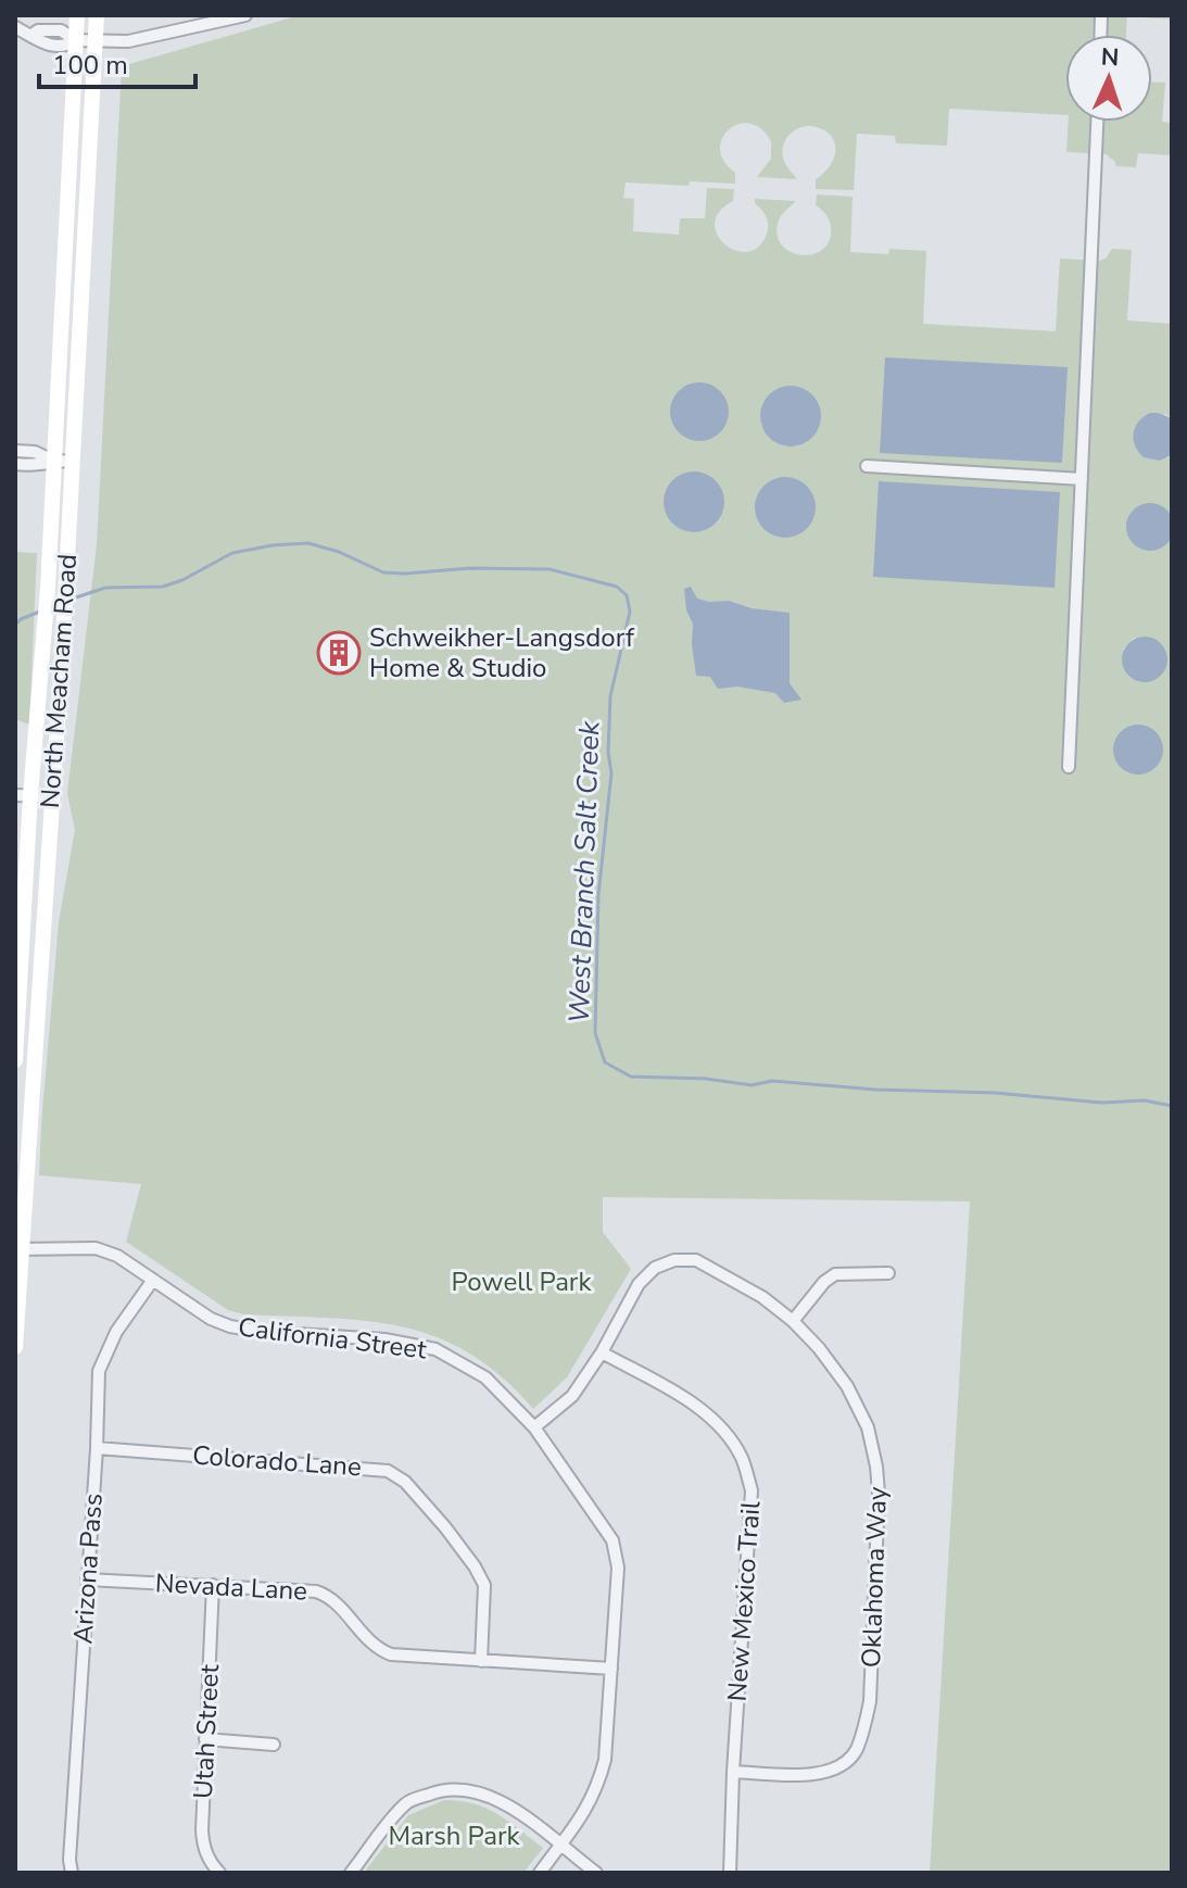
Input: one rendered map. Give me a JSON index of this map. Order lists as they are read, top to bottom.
{
  "streets": {
    "main road": ["North Meacham Road"],
    "street": [
      "California Street",
      "Colorado Lane",
      "Arizona Pass",
      "Oklahoma Way",
      "Nevada Lane",
      "New Mexico Trail",
      "Utah Street"
    ]
  },
  "crossings": [
    ["North Meacham Road", "California Street"],
    ["California Street", "Arizona Pass"],
    ["California Street", "Nevada Lane"],
    ["Colorado Lane", "Arizona Pass"],
    ["Colorado Lane", "Nevada Lane"],
    ["Arizona Pass", "Nevada Lane"],
    ["Oklahoma Way", "New Mexico Trail"],
    ["Nevada Lane", "Utah Street"]
  ],
  "water": ["West Branch Salt Creek"],
  "parks": ["Powell Park", "Marsh Park"],
  "places": {
    "building": ["Schweikher-Langsdorf Home & Studio"]
  },
  "scale_bar": "100 m",
  "north": "top"
}
